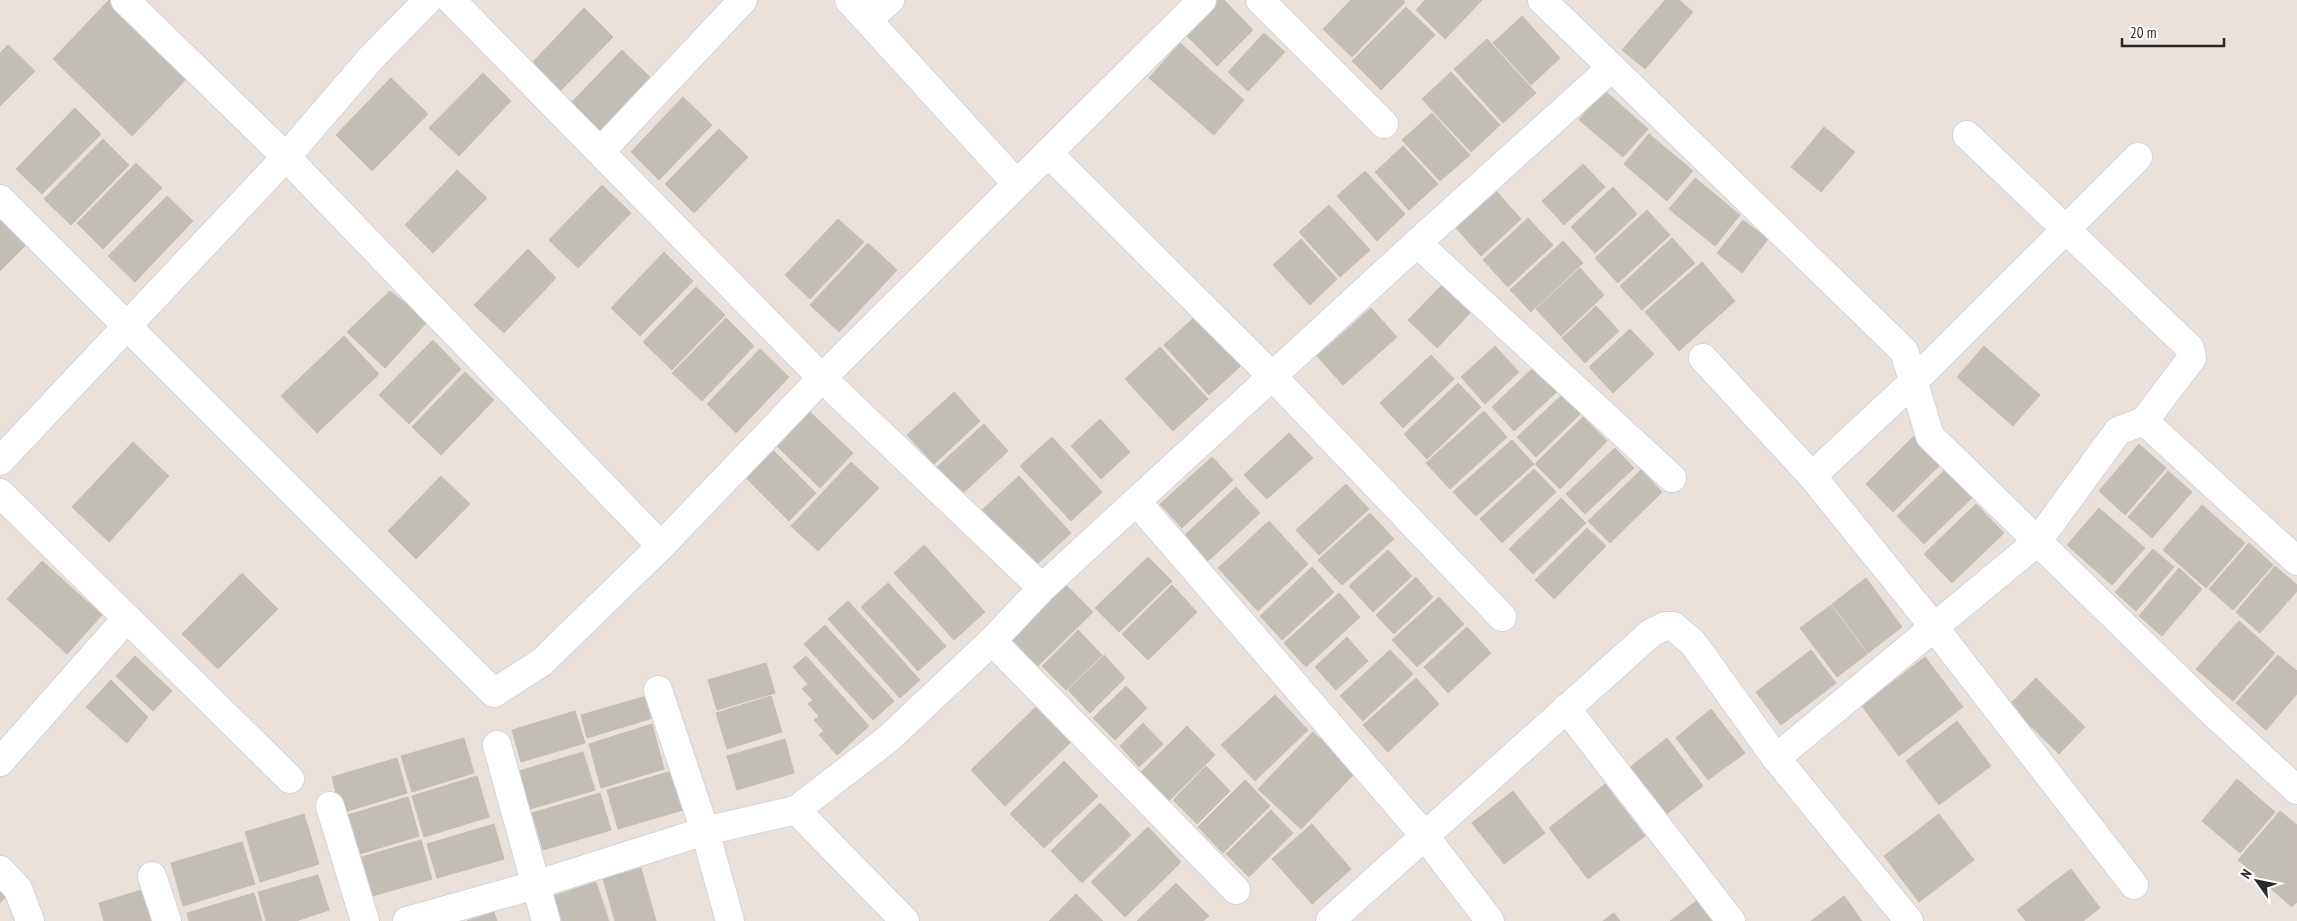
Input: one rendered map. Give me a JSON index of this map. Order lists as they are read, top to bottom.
{
  "scale_bar": "20 m",
  "north": "top left"
}
